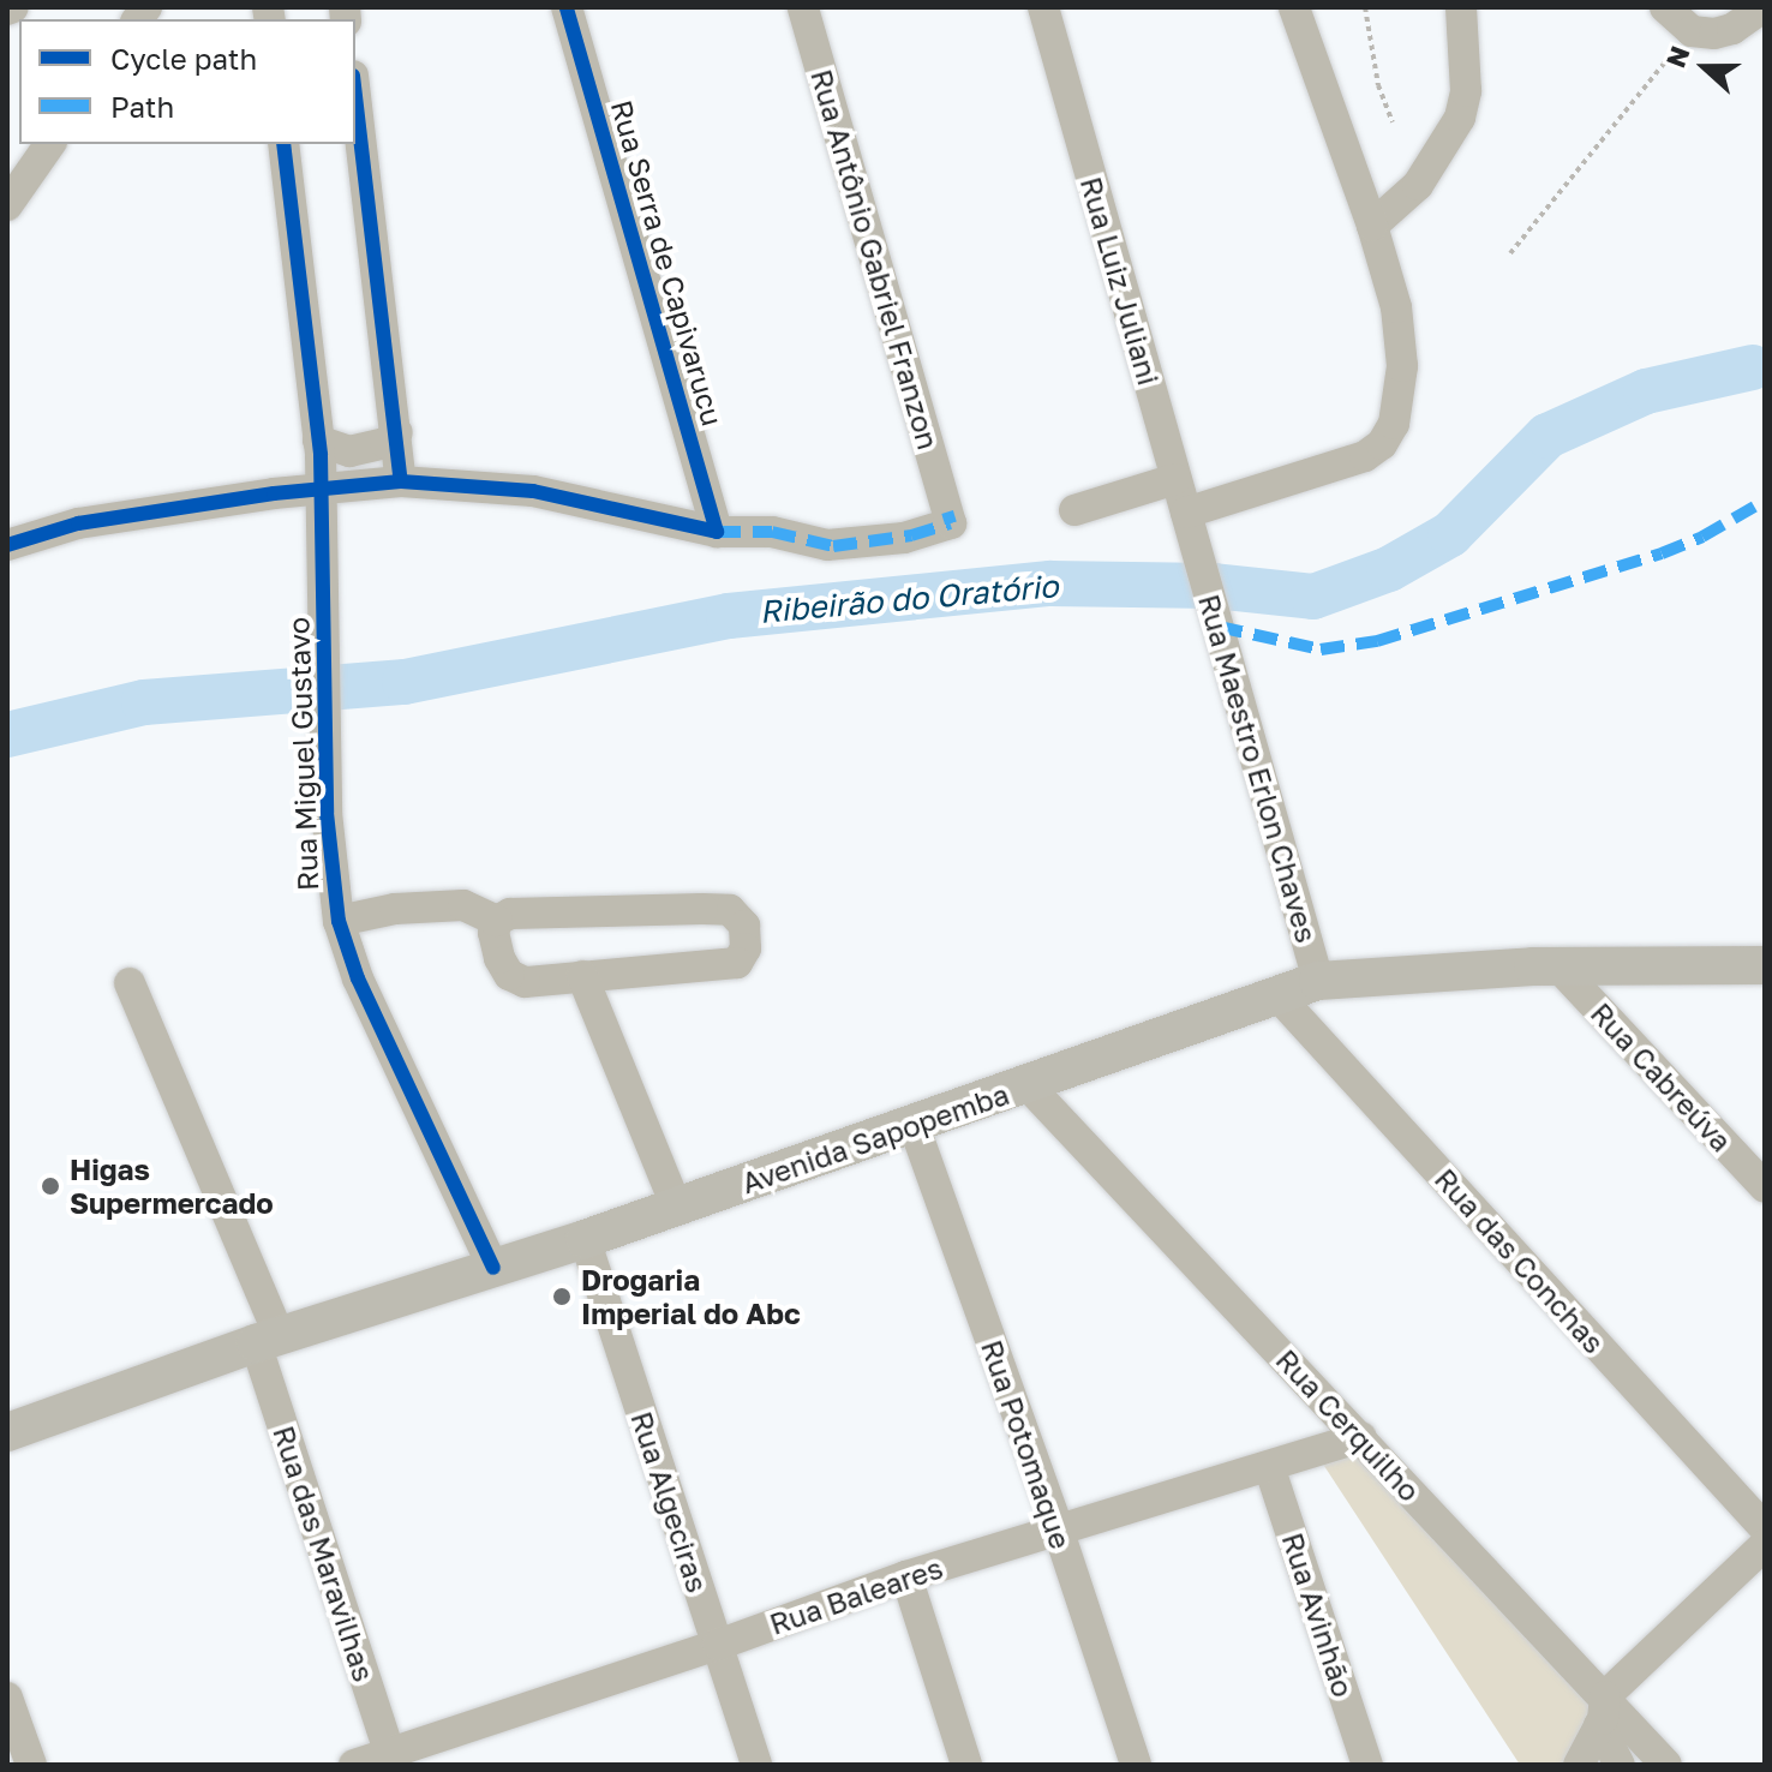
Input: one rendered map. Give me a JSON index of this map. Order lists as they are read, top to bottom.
{
  "streets": {
    "main road": ["Avenida Sapopemba"],
    "street": [
      "Rua Antônio Gabriel Franzon",
      "Rua Serra de Capivarucu",
      "Rua Luiz Juliani",
      "Rua Miguel Gustavo",
      "Rua Maestro Erlon Chaves",
      "Rua Cabreúva",
      "Rua das Conchas",
      "Rua Cerquilho",
      "Rua Potomaque",
      "Rua Algeciras",
      "Rua das Maravilhas",
      "Rua Baleares",
      "Rua Avinhão"
    ]
  },
  "crossings": [
    ["Rua Antônio Gabriel Franzon", "Rua Serra de Capivarucu"],
    ["Rua Luiz Juliani", "Rua Maestro Erlon Chaves"],
    ["Rua Miguel Gustavo", "Avenida Sapopemba"],
    ["Rua Maestro Erlon Chaves", "Avenida Sapopemba"],
    ["Rua Cabreúva", "Avenida Sapopemba"],
    ["Avenida Sapopemba", "Rua das Conchas"],
    ["Avenida Sapopemba", "Rua Cerquilho"],
    ["Avenida Sapopemba", "Rua Potomaque"],
    ["Avenida Sapopemba", "Rua Algeciras"],
    ["Avenida Sapopemba", "Rua das Maravilhas"],
    ["Rua Cerquilho", "Rua Baleares"],
    ["Rua Potomaque", "Rua Baleares"],
    ["Rua Algeciras", "Rua Baleares"],
    ["Rua das Maravilhas", "Rua Baleares"],
    ["Rua Baleares", "Rua Avinhão"]
  ],
  "water": ["Ribeirão do Oratório"],
  "places": ["Higas Supermercado", "Drogaria Imperial do Abc"],
  "legend": ["Cycle path", "Path"],
  "north": "left"
}
